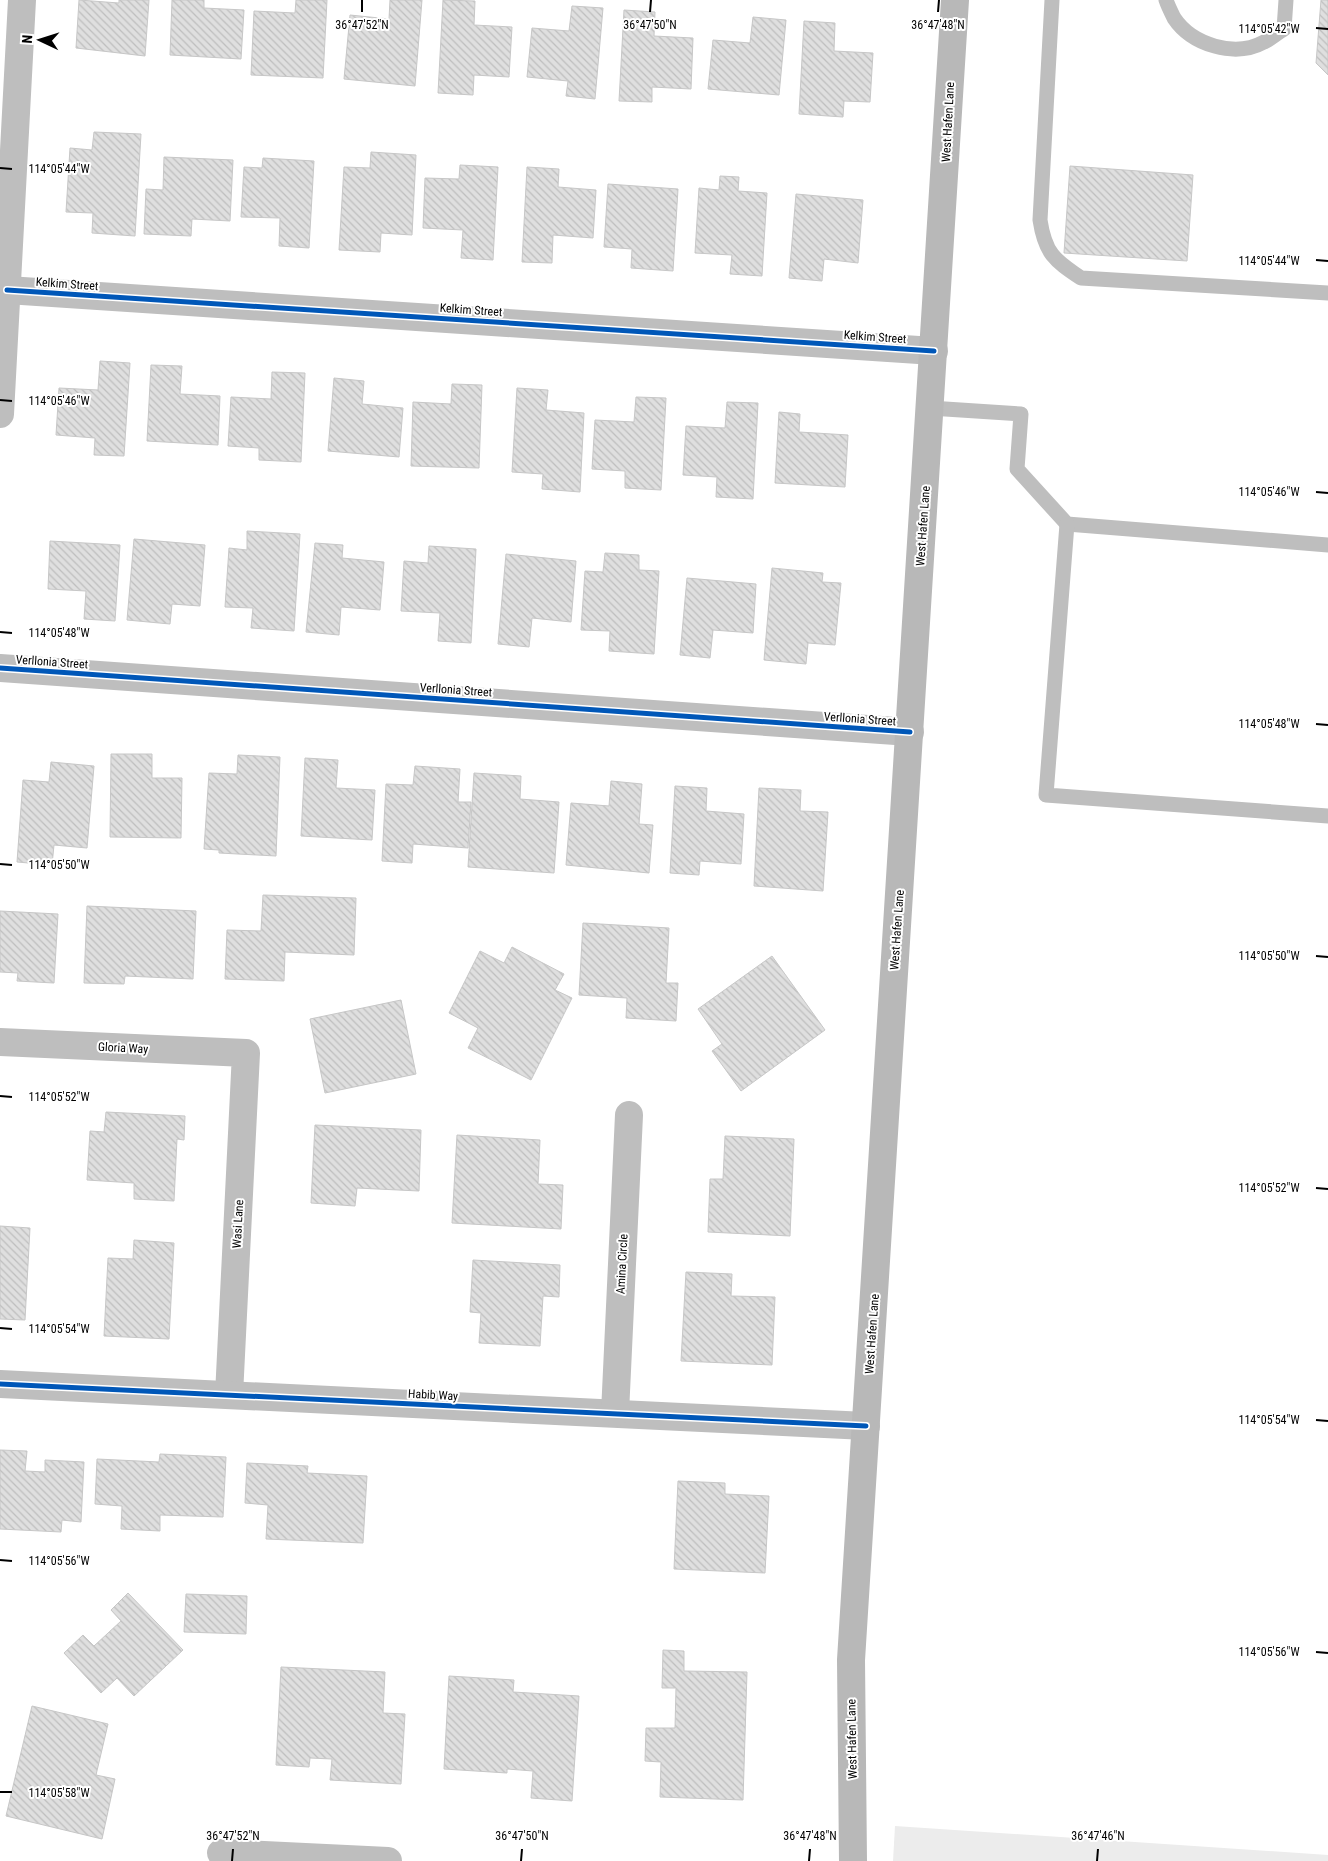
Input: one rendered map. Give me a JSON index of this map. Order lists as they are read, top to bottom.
{
  "streets": {
    "main road": ["West Hafen Lane"],
    "street": [
      "Kelkim Street",
      "Verllonia Street",
      "Gloria Way",
      "Wasi Lane",
      "Amina Circle",
      "Habib Way"
    ]
  },
  "crossings": [
    ["West Hafen Lane", "Kelkim Street"],
    ["West Hafen Lane", "Verllonia Street"],
    ["West Hafen Lane", "Habib Way"],
    ["Gloria Way", "Wasi Lane"],
    ["Wasi Lane", "Habib Way"],
    ["Amina Circle", "Habib Way"]
  ],
  "north": "left",
  "coordinates": [
    "36°47'52\"N",
    "36°47'50\"N",
    "36°47'48\"N",
    "114°05'42\"W",
    "114°05'44\"W",
    "114°05'46\"W",
    "114°05'48\"W",
    "114°05'50\"W",
    "114°05'52\"W",
    "114°05'54\"W",
    "114°05'56\"W",
    "114°05'58\"W",
    "36°47'46\"N"
  ]
}
